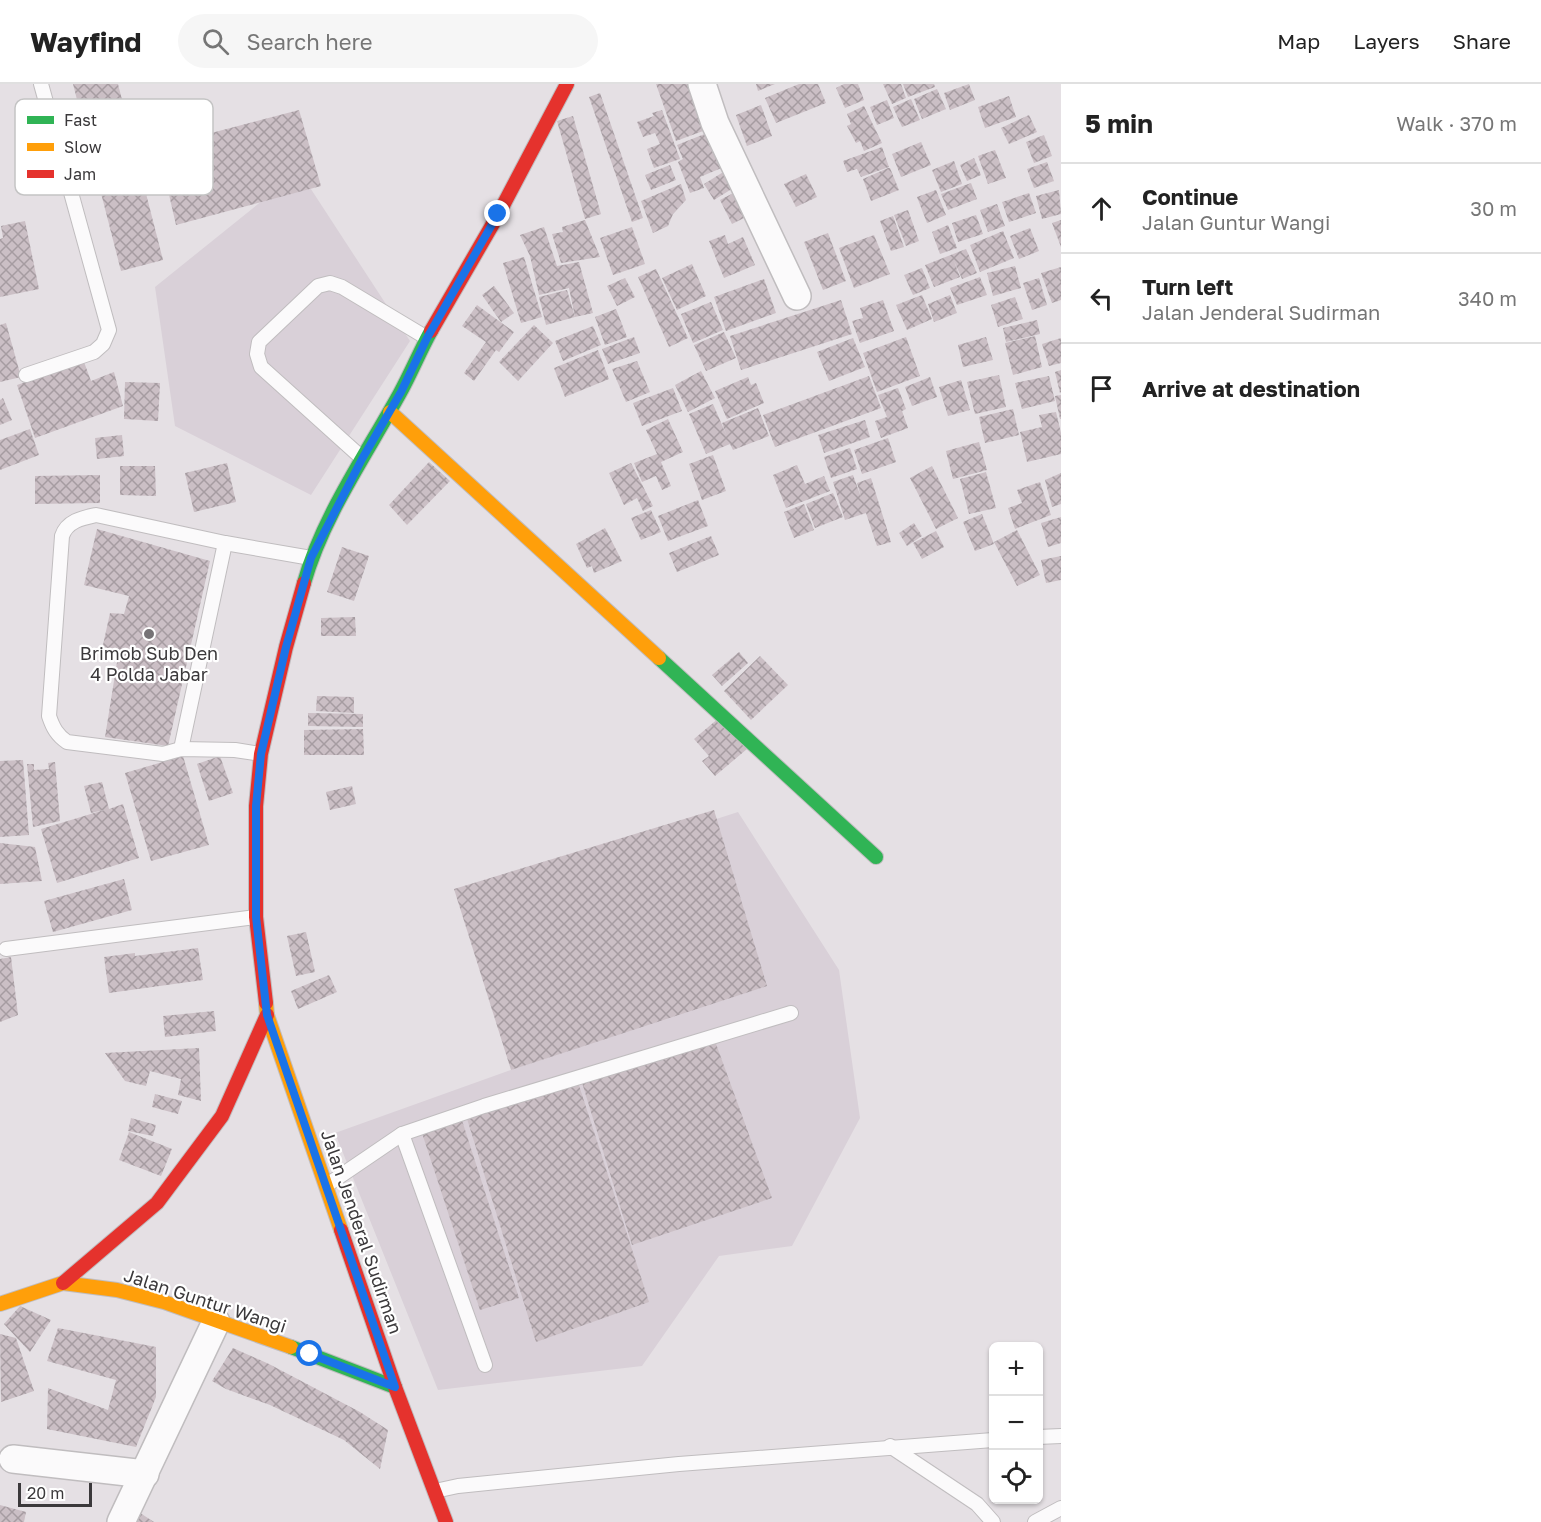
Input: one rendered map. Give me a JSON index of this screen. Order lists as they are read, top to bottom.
{
  "streets": {
    "main road": ["Jalan Jenderal Sudirman", "Jalan Guntur Wangi"]
  },
  "crossings": [
    ["Jalan Jenderal Sudirman", "Jalan Guntur Wangi"]
  ],
  "places": ["Brimob Sub Den 4 Polda Jabar"],
  "legend": ["Fast", "Slow", "Jam"],
  "scale_bar": "20 m",
  "page": {
    "header": "Wayfind",
    "search": "Search here",
    "nav": ["Map", "Layers", "Share"],
    "heading": ["5 min", "Walk · 370 m"],
    "list": [
      ["Continue", "Jalan Guntur Wangi", "30 m"],
      ["Turn left", "Jalan Jenderal Sudirman", "340 m"],
      "Arrive at destination"
    ],
    "map_buttons": ["+", "−"],
    "scale": "20 m"
  }
}
